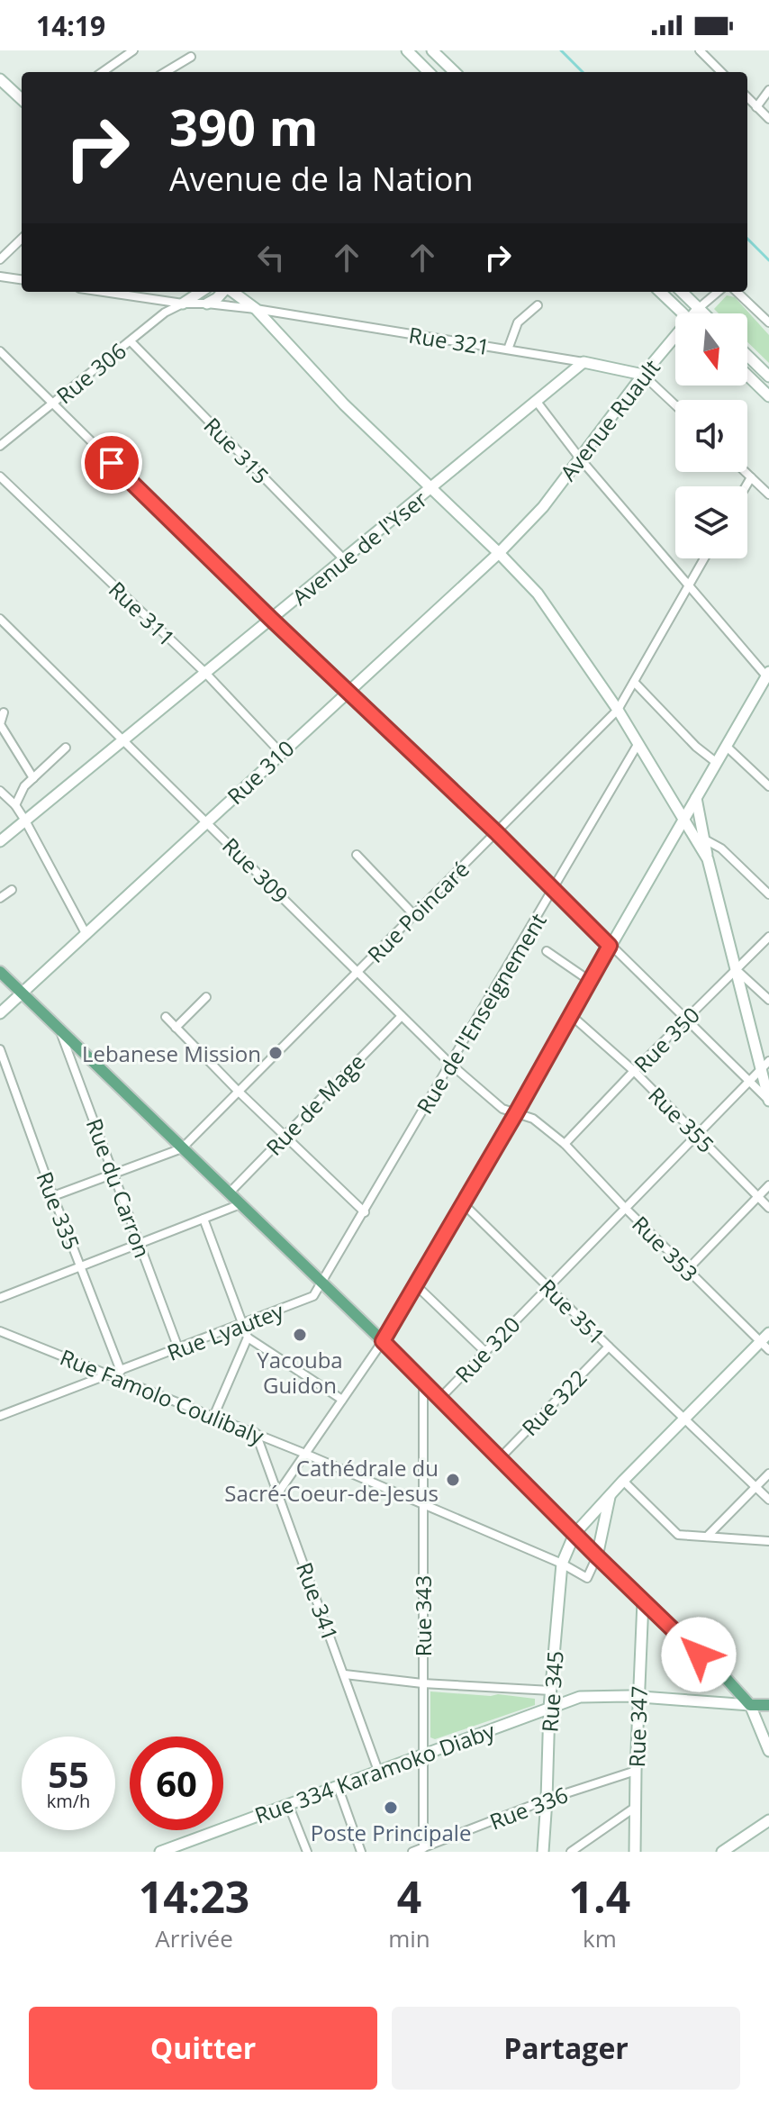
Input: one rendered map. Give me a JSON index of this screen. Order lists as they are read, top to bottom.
{
  "streets": {
    "street": [
      "Rue 321",
      "Rue 306",
      "Avenue Ruault",
      "Rue 315",
      "Avenue de l'Yser",
      "Rue 311",
      "Rue 310",
      "Rue 309",
      "Rue Poincaré",
      "Rue de l'Enseignement",
      "Rue 350",
      "Rue de Mage",
      "Rue 355",
      "Rue du Carron",
      "Rue 335",
      "Rue 353",
      "Rue 351",
      "Rue Lyautey",
      "Rue 320",
      "Rue Famolo Coulibaly",
      "Rue 322",
      "Rue 341",
      "Rue 343",
      "Rue 345",
      "Rue 347",
      "Rue 334 Karamoko Diaby",
      "Rue 336"
    ]
  },
  "crossings": [
    ["Rue 321", "Rue 306"],
    ["Rue 321", "Avenue Ruault"],
    ["Rue 321", "Avenue de l'Yser"],
    ["Rue 306", "Rue 315"],
    ["Avenue Ruault", "Rue 310"],
    ["Rue 315", "Avenue de l'Yser"],
    ["Avenue de l'Yser", "Rue 311"],
    ["Avenue de l'Yser", "Rue 309"],
    ["Rue 311", "Rue 310"],
    ["Rue 310", "Rue 309"],
    ["Rue 309", "Rue Poincaré"],
    ["Rue 309", "Rue de l'Enseignement"],
    ["Rue 309", "Rue de Mage"],
    ["Rue 309", "Rue 353"],
    ["Rue Poincaré", "Rue du Carron"],
    ["Rue Poincaré", "Rue 335"],
    ["Rue de l'Enseignement", "Rue Lyautey"],
    ["Rue 350", "Rue 355"],
    ["Rue 350", "Rue 353"],
    ["Rue 355", "Rue 320"],
    ["Rue du Carron", "Rue Lyautey"],
    ["Rue 335", "Rue Lyautey"],
    ["Rue 353", "Rue 320"],
    ["Rue 353", "Rue 345"],
    ["Rue 351", "Rue 320"],
    ["Rue 351", "Rue 322"],
    ["Rue 351", "Rue 345"],
    ["Rue Lyautey", "Rue Famolo Coulibaly"],
    ["Rue Famolo Coulibaly", "Rue 341"],
    ["Rue Famolo Coulibaly", "Rue 343"],
    ["Rue Famolo Coulibaly", "Rue 345"],
    ["Rue 341", "Rue 334 Karamoko Diaby"],
    ["Rue 343", "Rue 334 Karamoko Diaby"],
    ["Rue 343", "Rue 336"],
    ["Rue 345", "Rue 334 Karamoko Diaby"],
    ["Rue 345", "Rue 336"],
    ["Rue 347", "Rue 334 Karamoko Diaby"],
    ["Rue 347", "Rue 336"]
  ],
  "places": [
    "Lebanese Mission",
    "Yacouba Guidon",
    "Cathédrale du Sacré-Coeur-de-Jesus",
    "Poste Principale"
  ],
  "north": "bottom",
  "page": {
    "status": "14:19",
    "turn": ["390 m", "Avenue de la Nation"],
    "speed": "55 km/h",
    "limit": "60",
    "eta": [
      "14:23",
      "Arrivée",
      "4",
      "min",
      "1.4",
      "km"
    ],
    "buttons": ["Quitter", "Partager"]
  }
}
